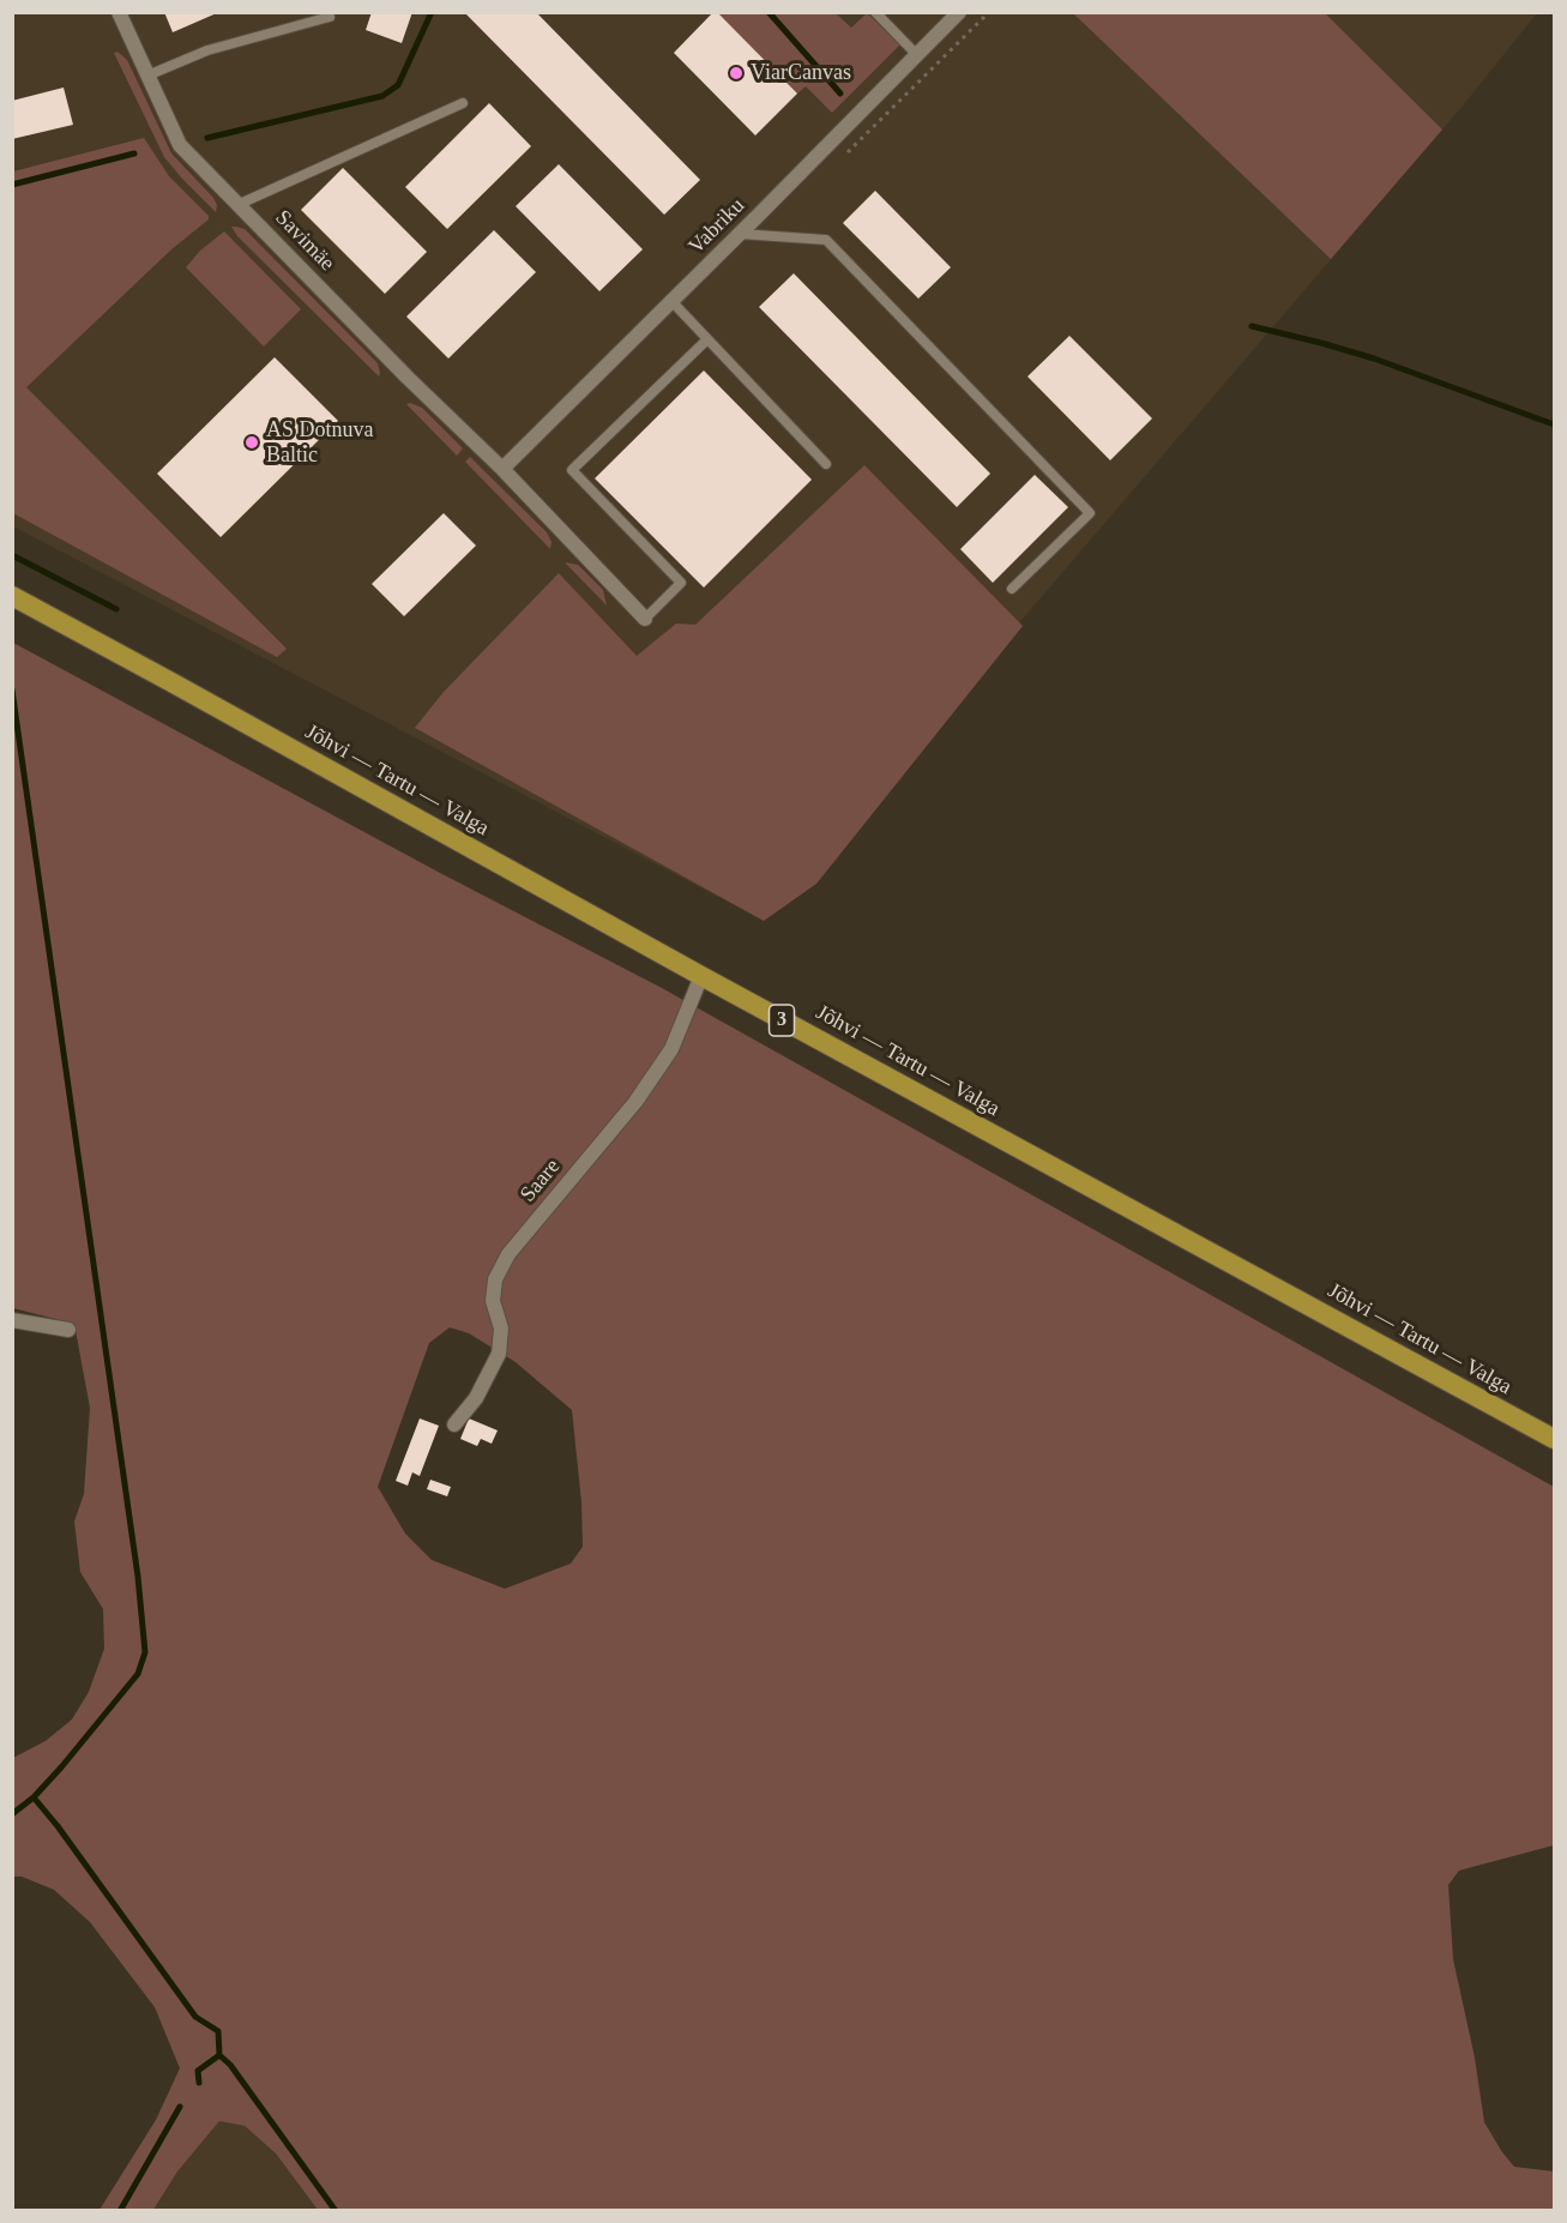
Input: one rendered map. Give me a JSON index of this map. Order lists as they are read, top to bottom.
{
  "streets": {
    "highway": ["Jõhvi — Tartu — Valga", "3"],
    "street": ["Vabriku", "Savimäe", "Saare"]
  },
  "crossings": [
    ["Vabriku", "Savimäe"],
    ["Jõhvi — Tartu — Valga", "Saare"]
  ],
  "places": ["ViarCanvas", "AS Dotnuva Baltic"]
}
